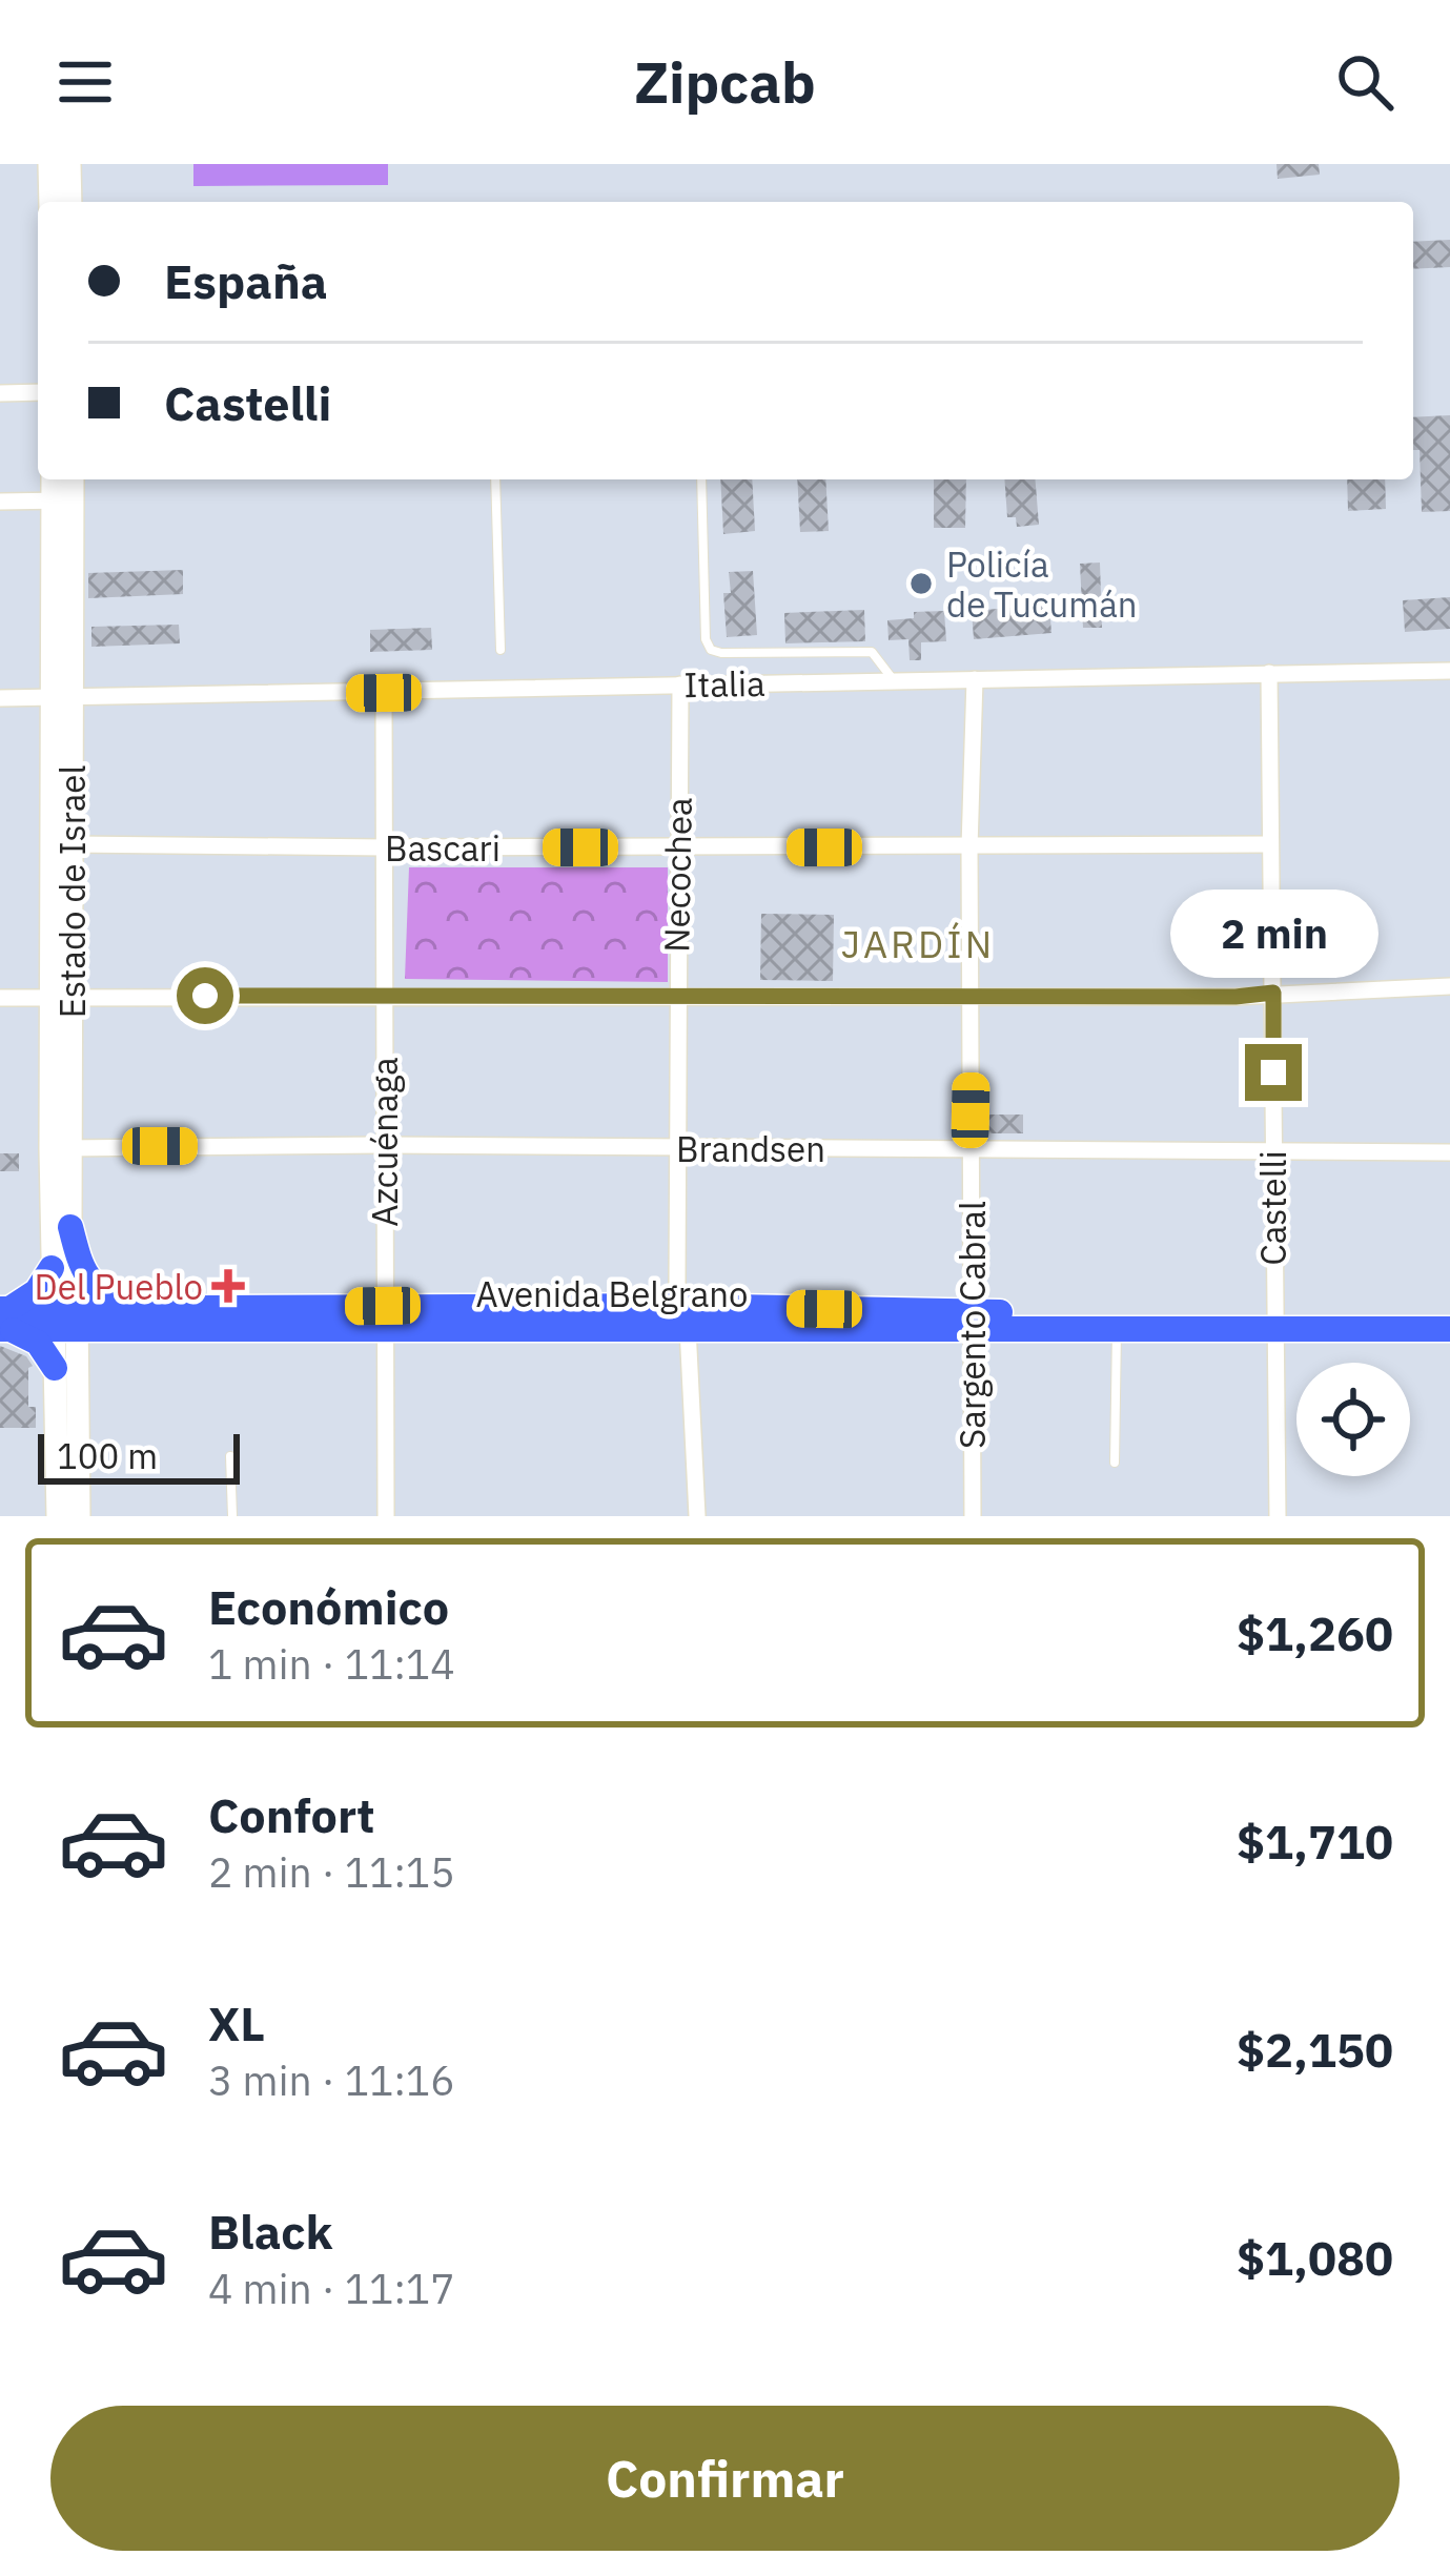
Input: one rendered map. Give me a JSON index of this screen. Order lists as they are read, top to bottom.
{
  "streets": {
    "main road": ["Estado de Israel", "Avenida Belgrano"],
    "street": [
      "Italia",
      "Bascari",
      "Necochea",
      "Azcuénaga",
      "Brandsen",
      "Castelli",
      "Sargento Cabral"
    ]
  },
  "crossings": [
    ["Italia", "Necochea"],
    ["Italia", "Estado de Israel"],
    ["Italia", "Azcuénaga"],
    ["Italia", "Castelli"],
    ["Italia", "Sargento Cabral"],
    ["Bascari", "Necochea"],
    ["Bascari", "Estado de Israel"],
    ["Bascari", "Azcuénaga"],
    ["Bascari", "Castelli"],
    ["Bascari", "Sargento Cabral"],
    ["Necochea", "Brandsen"],
    ["Necochea", "Avenida Belgrano"],
    ["Estado de Israel", "Brandsen"],
    ["Estado de Israel", "Avenida Belgrano"],
    ["Azcuénaga", "Brandsen"],
    ["Azcuénaga", "Avenida Belgrano"],
    ["Brandsen", "Castelli"],
    ["Brandsen", "Sargento Cabral"],
    ["Castelli", "Avenida Belgrano"],
    ["Avenida Belgrano", "Sargento Cabral"]
  ],
  "districts": ["JARDÍN"],
  "places": {
    "other": ["Policía de Tucumán"],
    "health": ["Del Pueblo"]
  },
  "scale_bar": "100 m",
  "page": {
    "header": "Zipcab",
    "banner": ["España", "Castelli"],
    "bubble": "2 min",
    "scale": "100 m",
    "list": [
      {
        "name": "Económico",
        "note": "1 min · 11:14",
        "value": "$1,260"
      },
      {
        "name": "Confort",
        "note": "2 min · 11:15",
        "value": "$1,710"
      },
      {
        "name": "XL",
        "note": "3 min · 11:16",
        "value": "$2,150"
      },
      {
        "name": "Black",
        "note": "4 min · 11:17",
        "value": "$1,080"
      }
    ],
    "buttons": "Confirmar"
  }
}
